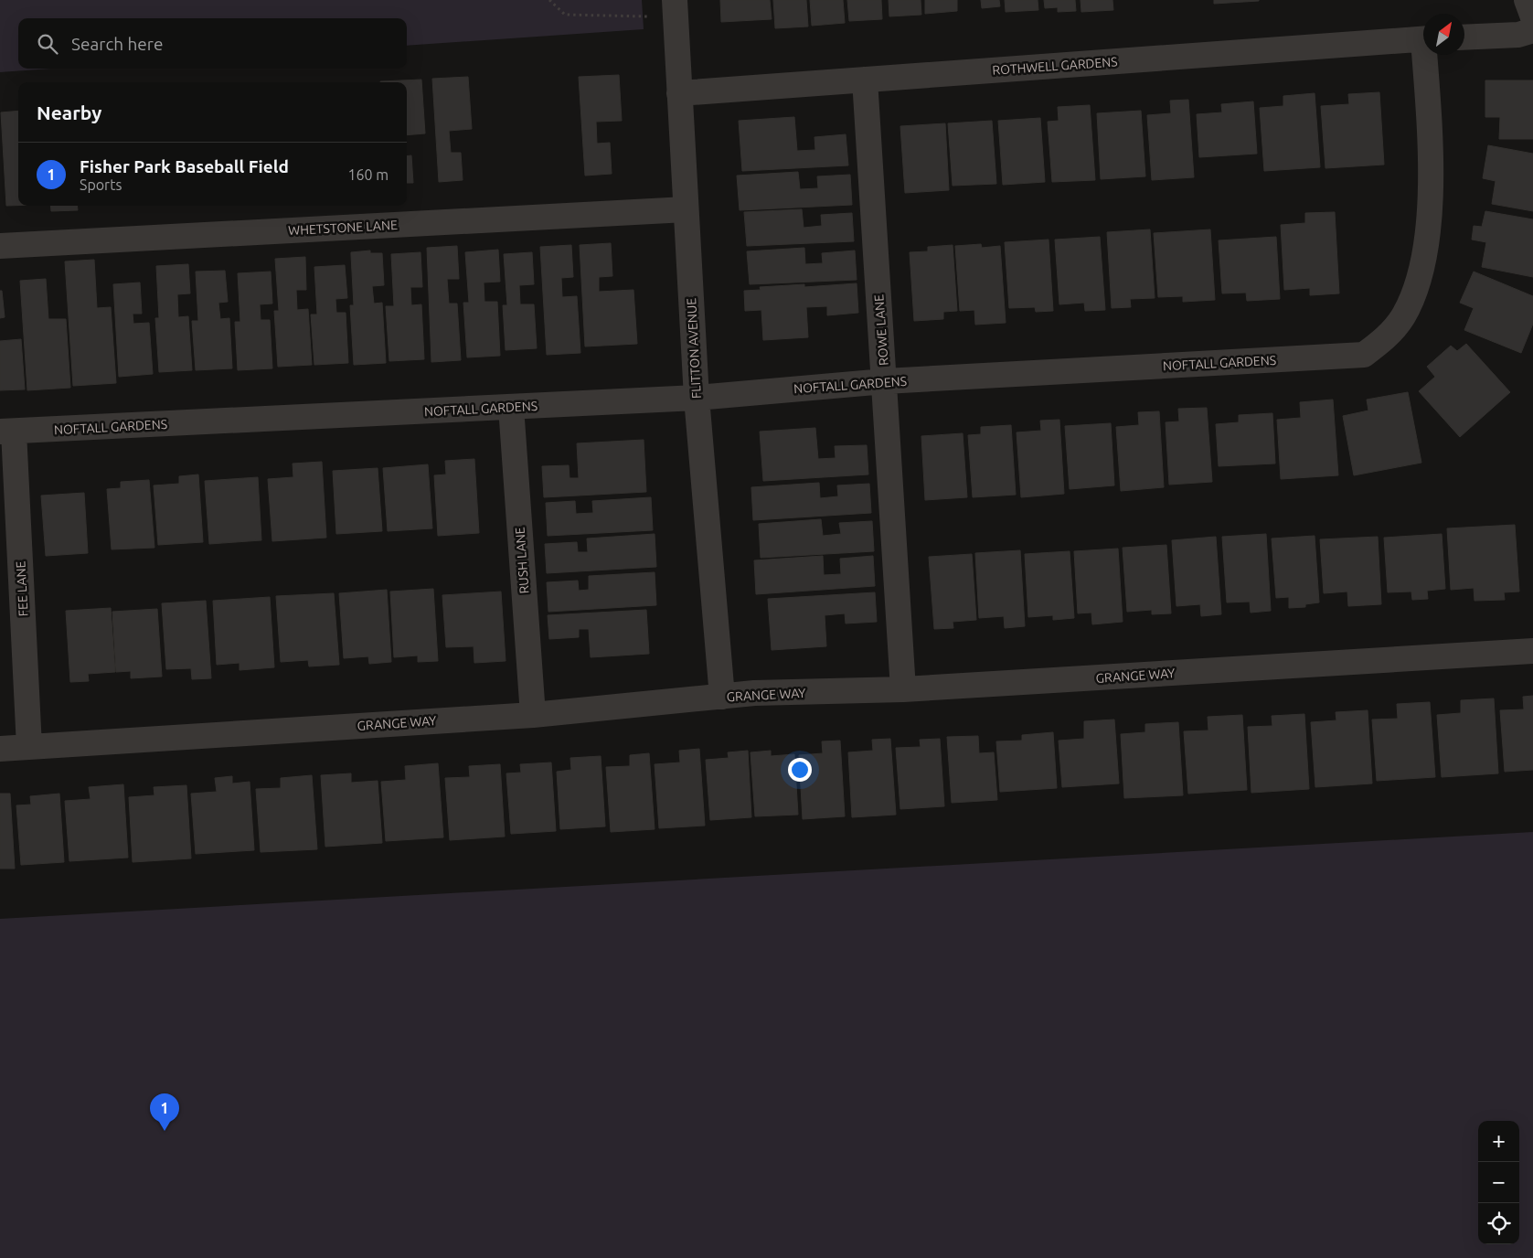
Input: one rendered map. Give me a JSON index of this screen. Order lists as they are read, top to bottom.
{
  "streets": {
    "street": [
      "ROTHWELL GARDENS",
      "WHETSTONE LANE",
      "ROWE LANE",
      "FLITTON AVENUE",
      "NOFTALL GARDENS",
      "RUSH LANE",
      "FEE LANE",
      "GRANGE WAY"
    ]
  },
  "crossings": [
    ["ROTHWELL GARDENS", "ROWE LANE"],
    ["ROTHWELL GARDENS", "FLITTON AVENUE"],
    ["WHETSTONE LANE", "FLITTON AVENUE"],
    ["ROWE LANE", "NOFTALL GARDENS"],
    ["ROWE LANE", "GRANGE WAY"],
    ["FLITTON AVENUE", "NOFTALL GARDENS"],
    ["FLITTON AVENUE", "GRANGE WAY"],
    ["NOFTALL GARDENS", "RUSH LANE"],
    ["NOFTALL GARDENS", "FEE LANE"],
    ["RUSH LANE", "GRANGE WAY"],
    ["FEE LANE", "GRANGE WAY"]
  ],
  "north": "top right",
  "page": {
    "search": "Search here",
    "heading": "Nearby",
    "list": [
      {
        "mark": "1",
        "name": "Fisher Park Baseball Field",
        "note": "Sports",
        "value": "160 m"
      }
    ],
    "pins": "1",
    "map_buttons": ["+", "−"]
  }
}
